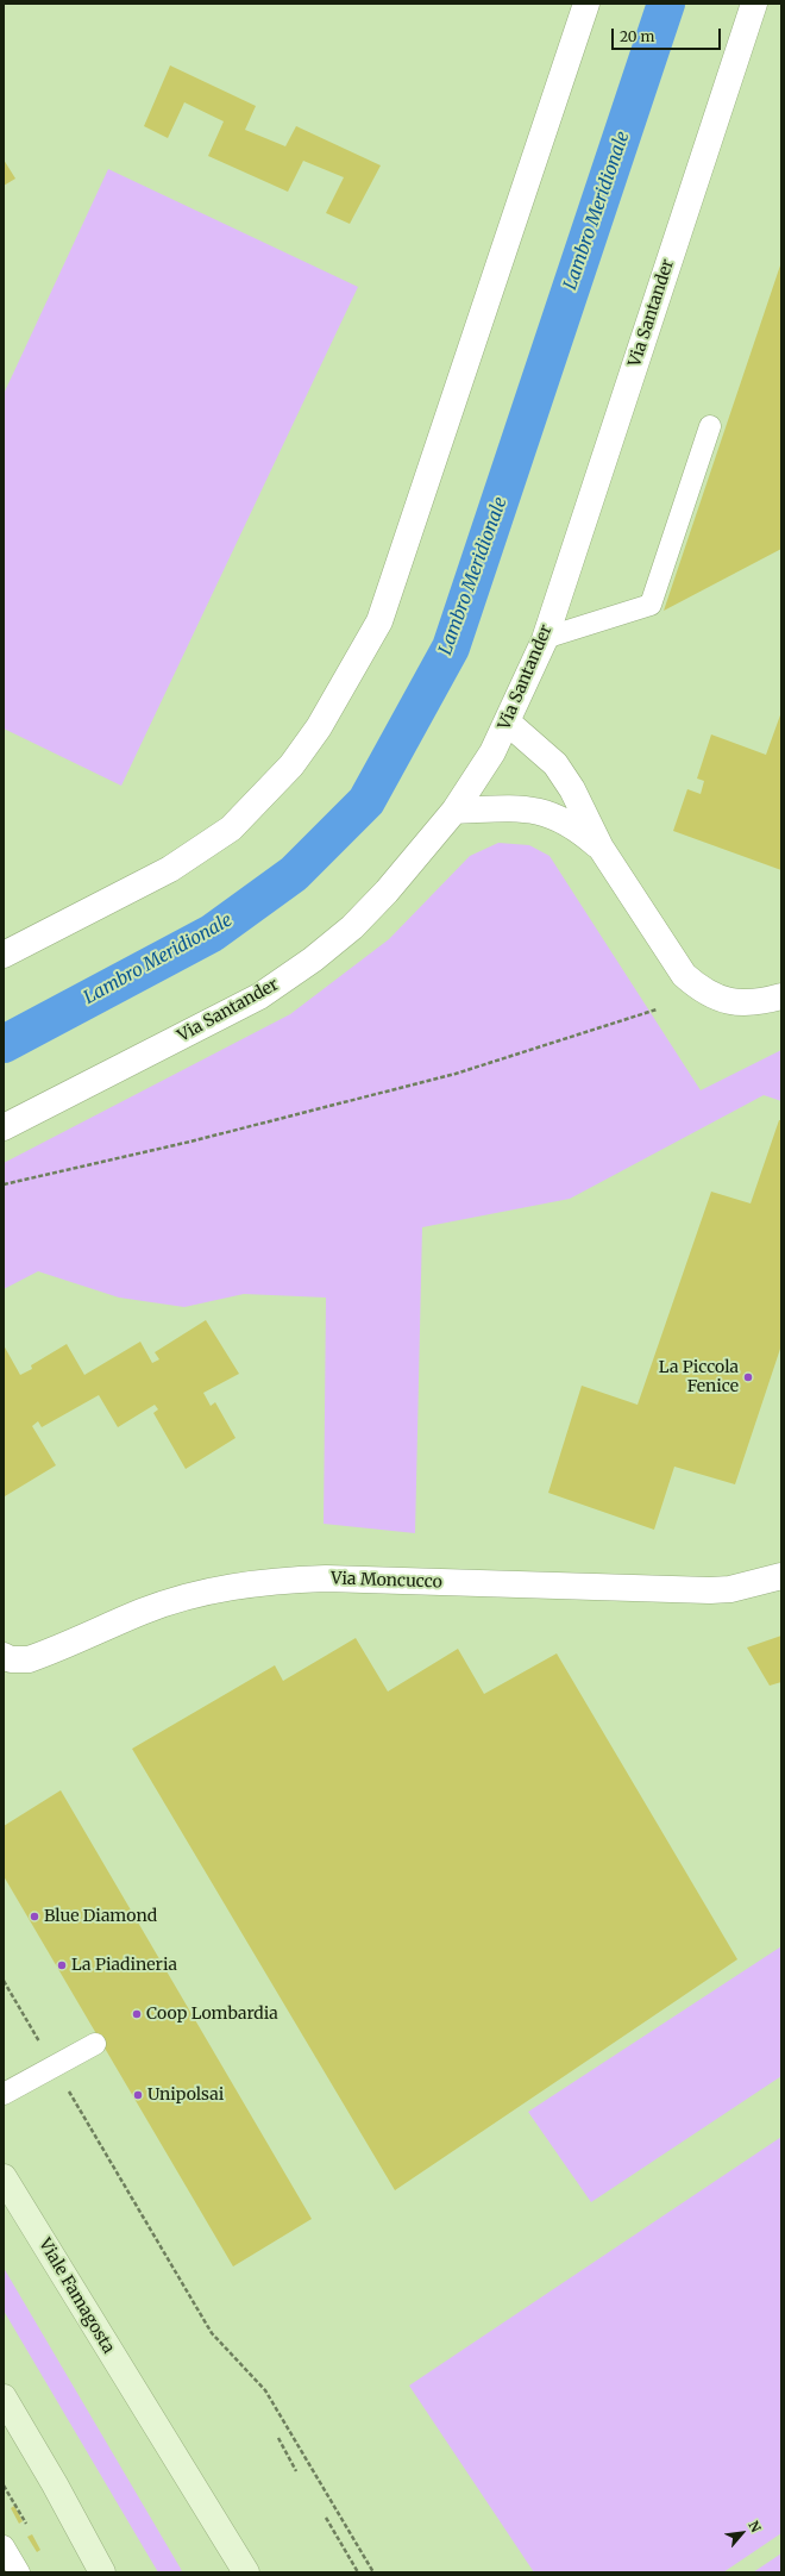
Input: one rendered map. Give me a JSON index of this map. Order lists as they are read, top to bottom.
{
  "streets": {
    "main road": ["Viale Famagosta"],
    "street": ["Via Santander", "Via Moncucco"]
  },
  "water": ["Lambro Meridionale"],
  "places": [
    "La Piccola Fenice",
    "Blue Diamond",
    "La Piadineria",
    "Coop Lombardia",
    "Unipolsai"
  ],
  "scale_bar": "20 m",
  "north": "top right"
}
